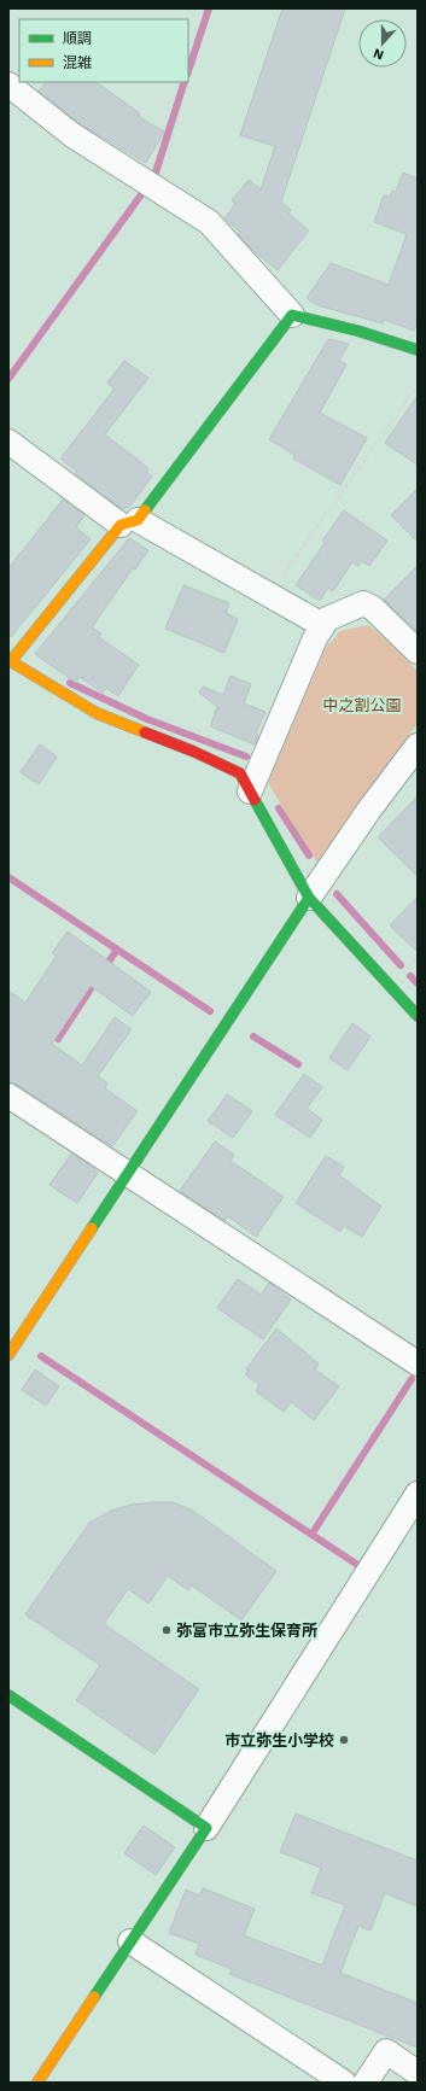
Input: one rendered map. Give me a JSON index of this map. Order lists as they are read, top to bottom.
{
  "parks": ["中之割公園"],
  "places": ["弥富市立弥生保育所", "市立弥生小学校"],
  "legend": ["順調", "混雑"],
  "north": "bottom"
}
